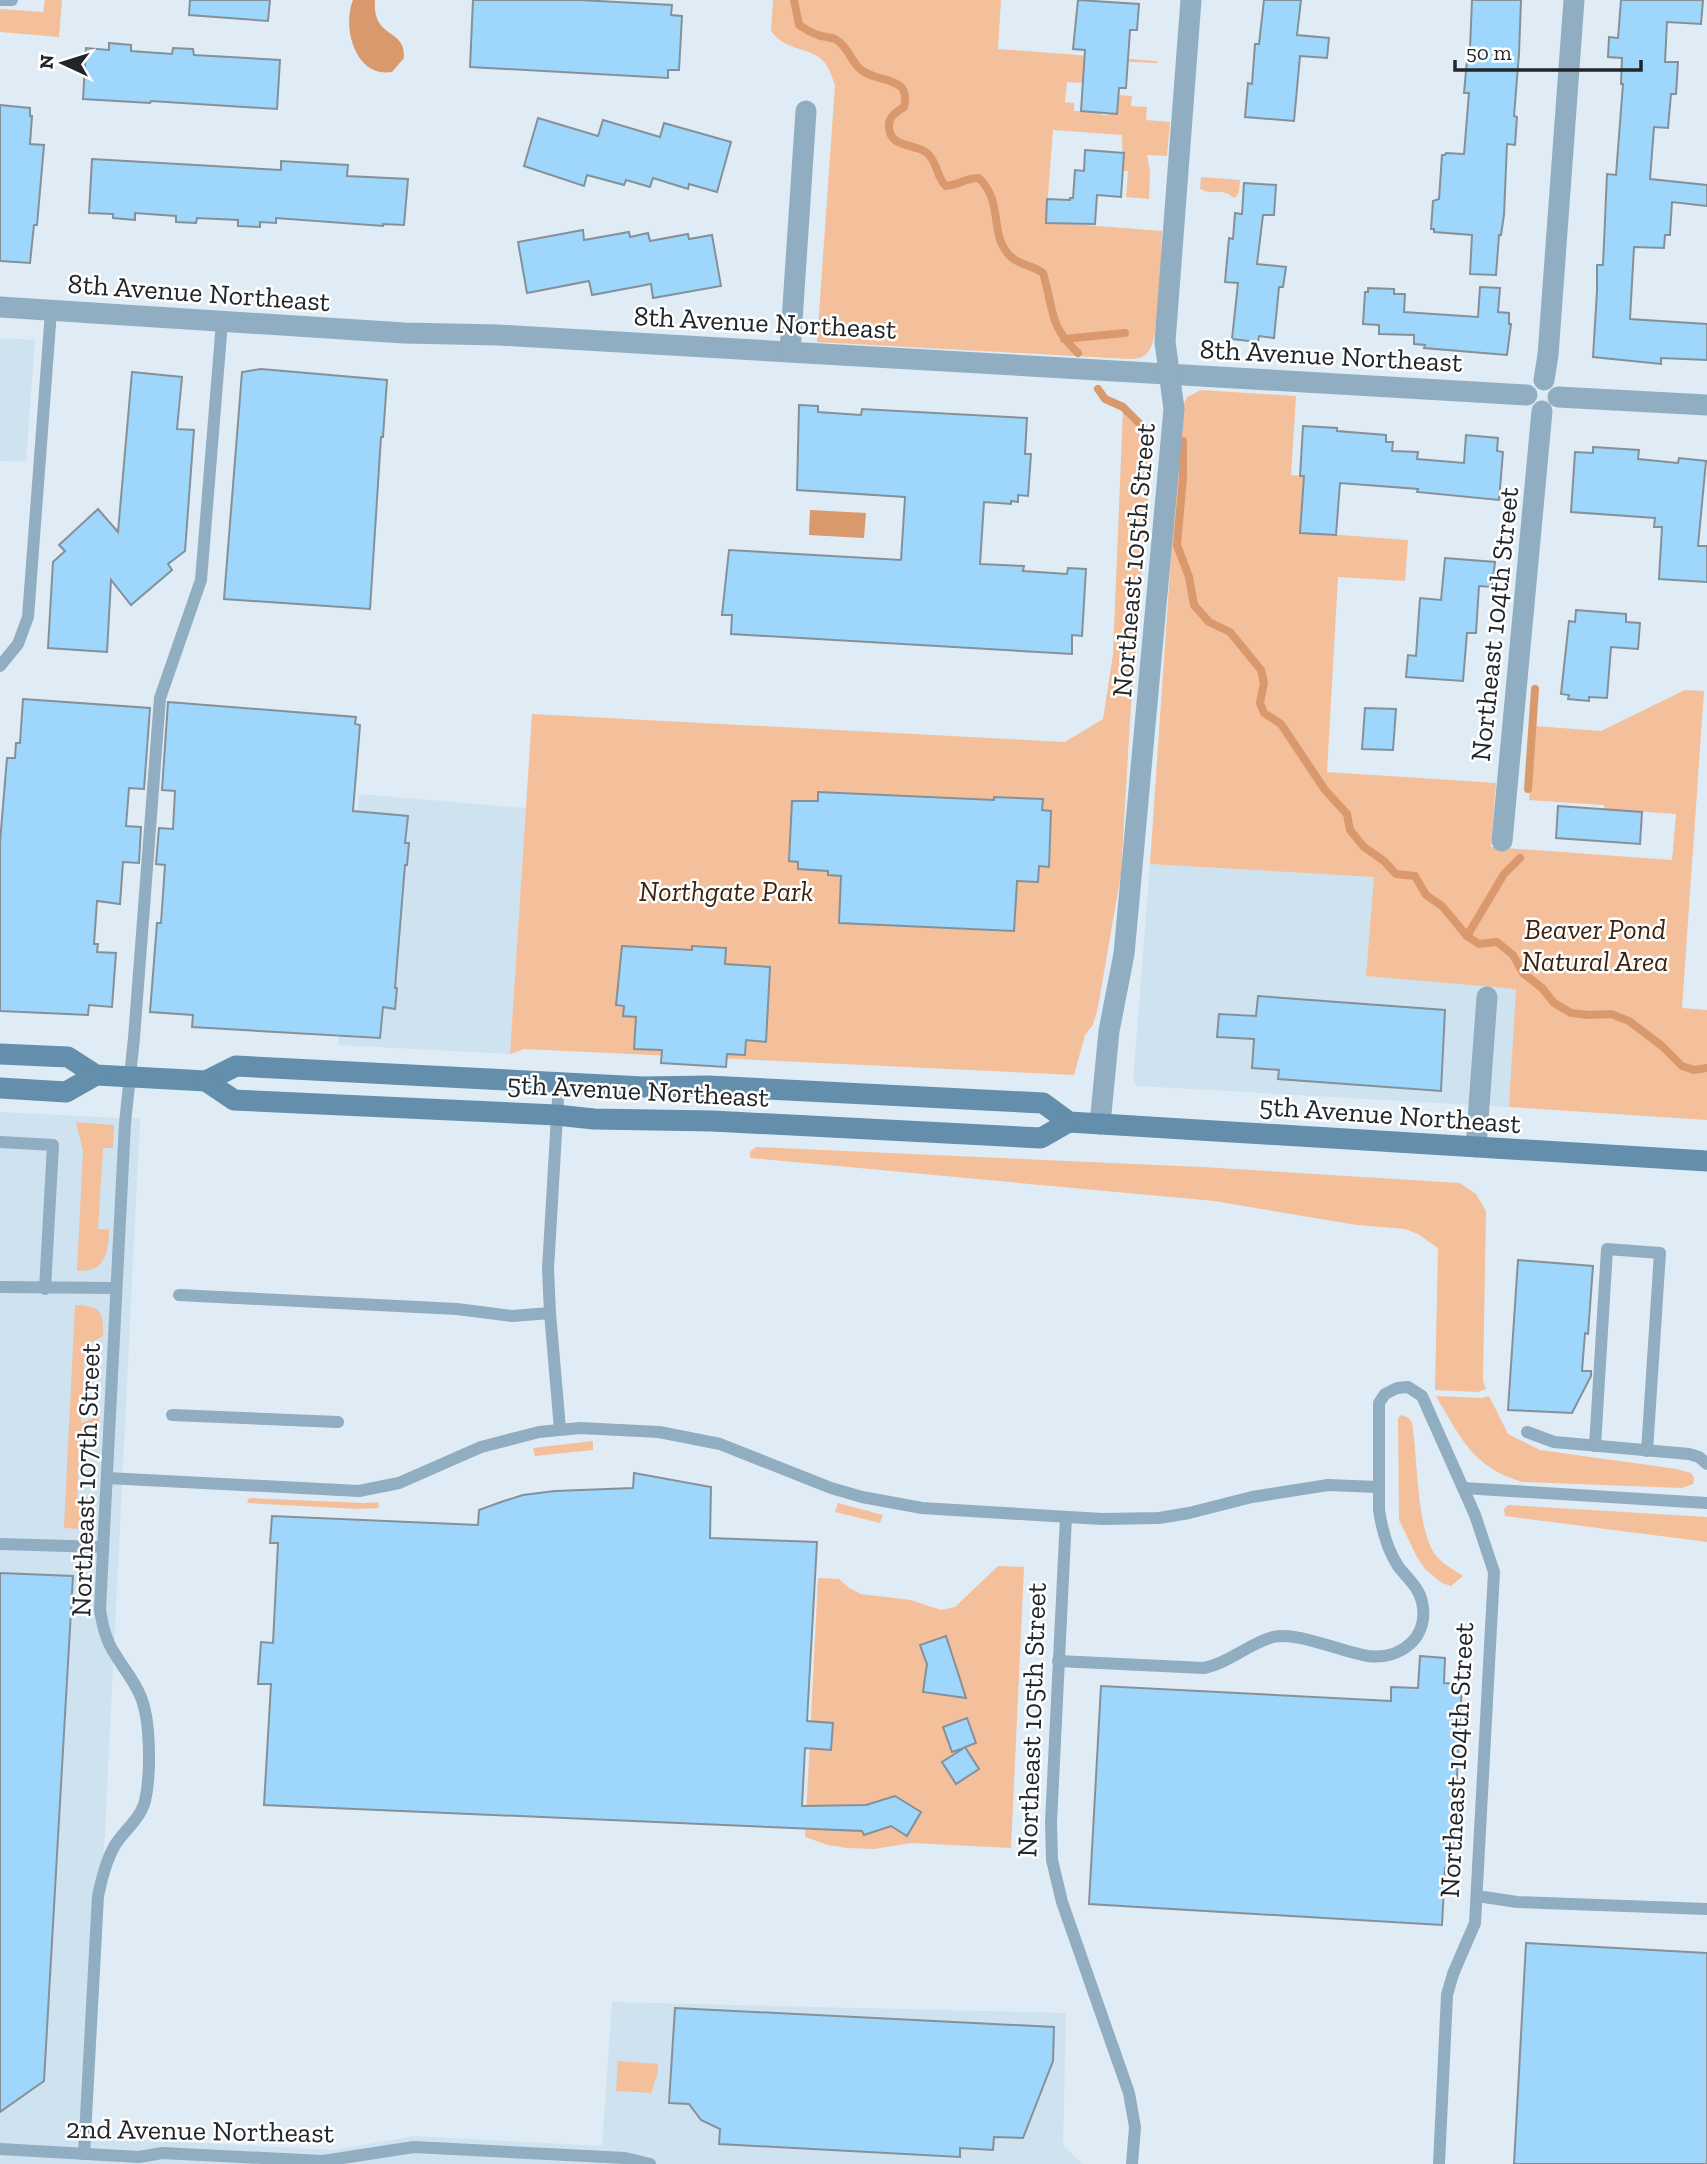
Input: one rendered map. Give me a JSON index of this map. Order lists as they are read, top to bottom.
{
  "streets": {
    "main road": ["5th Avenue Northeast"],
    "street": ["8th Avenue Northeast", "Northeast 105th Street", "Northeast 104th Street"],
    "lane": ["Northeast 107th Street", "2nd Avenue Northeast"]
  },
  "crossings": [
    ["8th Avenue Northeast", "Northeast 105th Street"],
    ["8th Avenue Northeast", "Northeast 104th Street"],
    ["8th Avenue Northeast", "Northeast 107th Street"],
    ["Northeast 105th Street", "5th Avenue Northeast"],
    ["5th Avenue Northeast", "Northeast 107th Street"],
    ["Northeast 107th Street", "2nd Avenue Northeast"]
  ],
  "parks": ["Northgate Park", "Beaver Pond Natural Area"],
  "scale_bar": "50 m",
  "north": "left"
}
